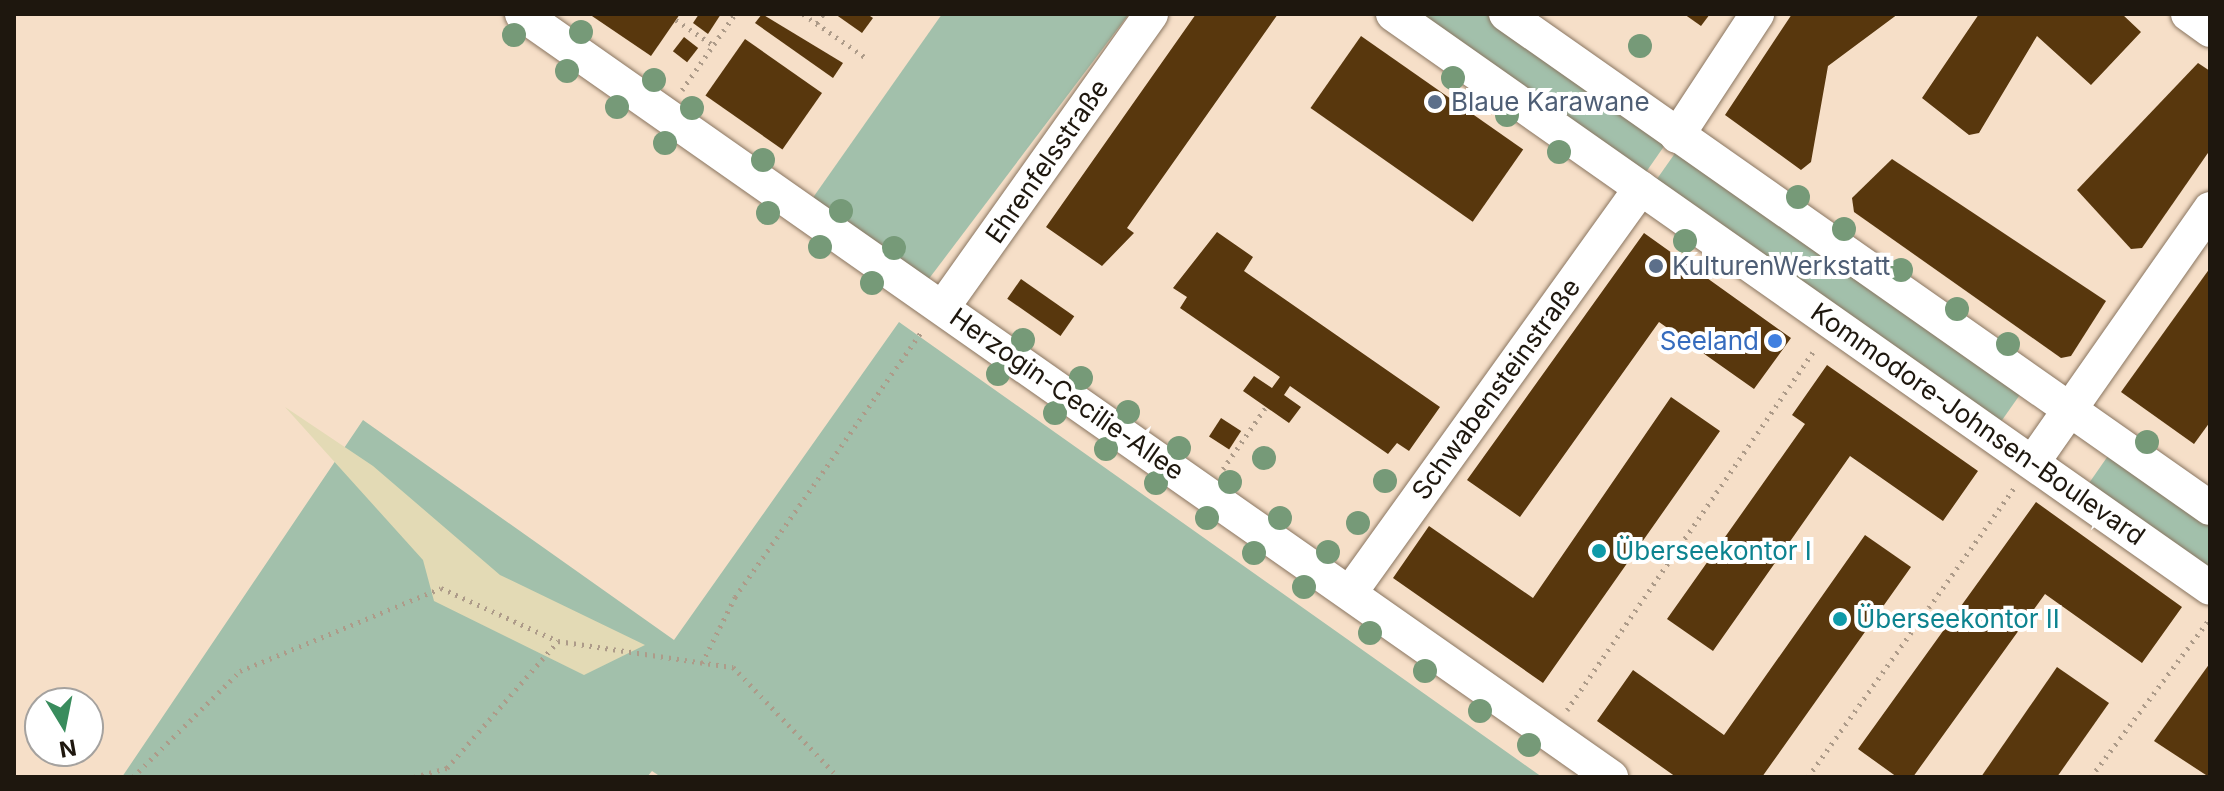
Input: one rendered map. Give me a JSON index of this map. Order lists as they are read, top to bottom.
{
  "streets": {
    "street": [
      "Ehrenfelsstraße",
      "Schwabensteinstraße",
      "Herzogin-Cecilie-Allee",
      "Kommodore-Johnsen-Boulevard"
    ]
  },
  "crossings": [
    ["Ehrenfelsstraße", "Herzogin-Cecilie-Allee"],
    ["Schwabensteinstraße", "Herzogin-Cecilie-Allee"],
    ["Schwabensteinstraße", "Kommodore-Johnsen-Boulevard"]
  ],
  "places": [
    "Blaue Karawane",
    "KulturenWerkstatt",
    "Seeland",
    "Überseekontor I",
    "Überseekontor II"
  ],
  "north": "bottom"
}
